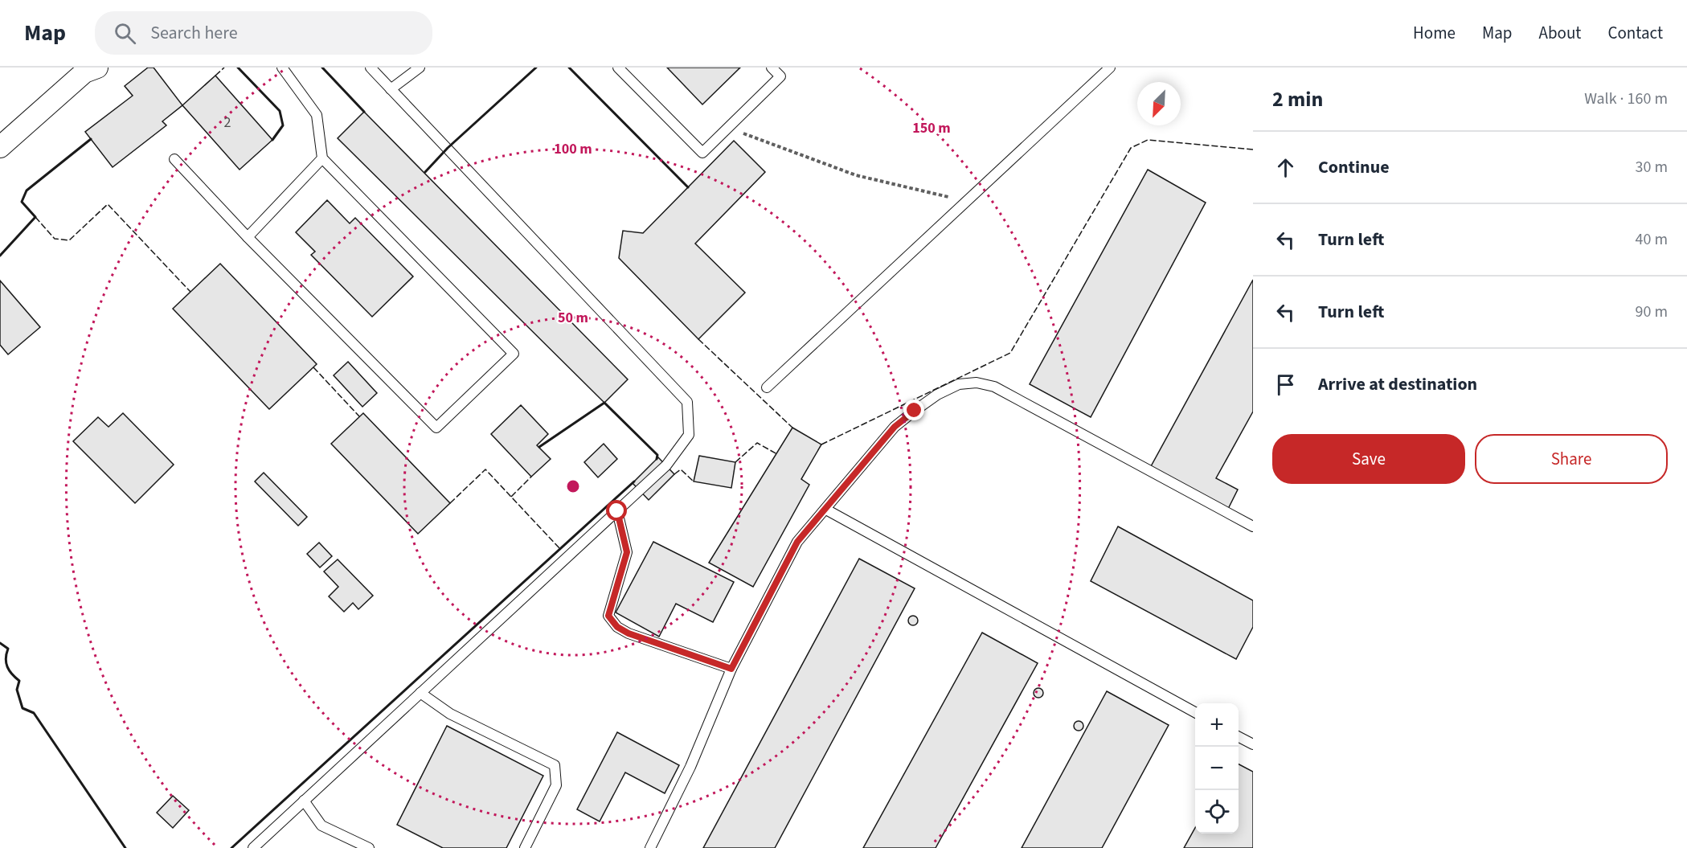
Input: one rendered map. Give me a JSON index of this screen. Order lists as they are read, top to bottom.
{
  "house_numbers": ["2"],
  "north": "bottom left",
  "page": {
    "header": "Map",
    "search": "Search here",
    "nav": [
      "Home",
      "Map",
      "About",
      "Contact"
    ],
    "heading": ["2 min", "Walk · 160 m"],
    "list": [
      ["Continue", "30 m"],
      ["Turn left", "40 m"],
      ["Turn left", "90 m"],
      "Arrive at destination"
    ],
    "buttons": ["Save", "Share"],
    "map_buttons": ["+", "−"]
  },
  "rings": ["150 m", "100 m", "50 m"]
}
